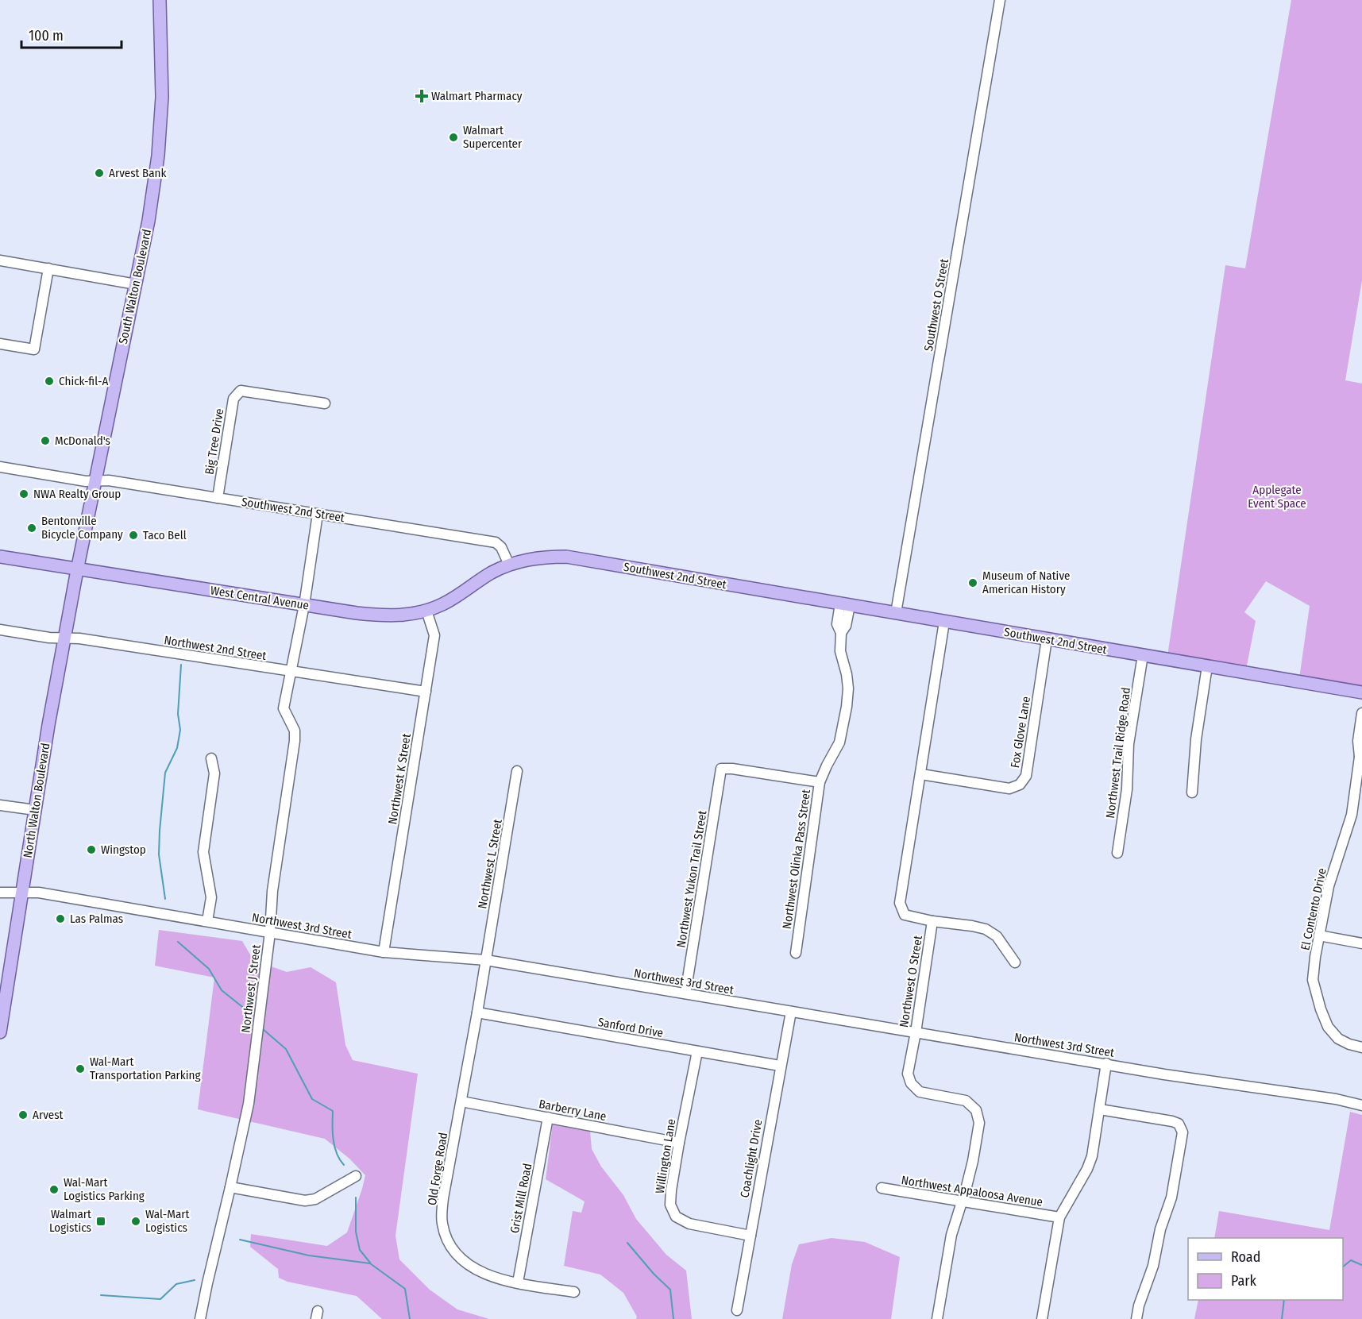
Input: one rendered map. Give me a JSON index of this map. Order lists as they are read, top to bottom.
{
  "streets": {
    "main road": [
      "South Walton Boulevard",
      "Southwest 2nd Street",
      "West Central Avenue",
      "North Walton Boulevard"
    ],
    "street": [
      "Southwest O Street",
      "Big Tree Drive",
      "Northwest 2nd Street",
      "Fox Glove Lane",
      "Northwest Trail Ridge Road",
      "Northwest K Street",
      "Northwest Olinka Pass Street",
      "Northwest L Street",
      "Northwest Yukon Trail Street",
      "El Contento Drive",
      "Northwest 3rd Street",
      "Northwest O Street",
      "Northwest J Street",
      "Sanford Drive",
      "Barberry Lane",
      "Willington Lane",
      "Coachlight Drive",
      "Old Forge Road",
      "Northwest Appaloosa Avenue",
      "Grist Mill Road"
    ]
  },
  "crossings": [
    ["South Walton Boulevard", "Southwest 2nd Street"],
    ["South Walton Boulevard", "West Central Avenue"],
    ["South Walton Boulevard", "North Walton Boulevard"],
    ["Southwest O Street", "Southwest 2nd Street"],
    ["Big Tree Drive", "Southwest 2nd Street"],
    ["Southwest 2nd Street", "West Central Avenue"],
    ["Southwest 2nd Street", "Fox Glove Lane"],
    ["Southwest 2nd Street", "Northwest Trail Ridge Road"],
    ["Southwest 2nd Street", "Northwest Olinka Pass Street"],
    ["Southwest 2nd Street", "Northwest O Street"],
    ["Southwest 2nd Street", "Northwest J Street"],
    ["West Central Avenue", "Northwest K Street"],
    ["West Central Avenue", "North Walton Boulevard"],
    ["West Central Avenue", "Northwest J Street"],
    ["Northwest 2nd Street", "Northwest K Street"],
    ["Northwest 2nd Street", "North Walton Boulevard"],
    ["Northwest 2nd Street", "Northwest J Street"],
    ["Fox Glove Lane", "Northwest O Street"],
    ["Northwest K Street", "Northwest 3rd Street"],
    ["North Walton Boulevard", "Northwest 3rd Street"],
    ["Northwest Olinka Pass Street", "Northwest Yukon Trail Street"],
    ["Northwest L Street", "Northwest 3rd Street"],
    ["Northwest L Street", "Old Forge Road"],
    ["Northwest Yukon Trail Street", "Northwest 3rd Street"],
    ["Northwest 3rd Street", "Northwest O Street"],
    ["Northwest 3rd Street", "Northwest J Street"],
    ["Northwest 3rd Street", "Coachlight Drive"],
    ["Northwest 3rd Street", "Old Forge Road"],
    ["Northwest O Street", "Northwest Appaloosa Avenue"],
    ["Sanford Drive", "Willington Lane"],
    ["Sanford Drive", "Coachlight Drive"],
    ["Sanford Drive", "Old Forge Road"],
    ["Barberry Lane", "Willington Lane"],
    ["Barberry Lane", "Old Forge Road"],
    ["Barberry Lane", "Grist Mill Road"],
    ["Willington Lane", "Coachlight Drive"],
    ["Old Forge Road", "Grist Mill Road"]
  ],
  "parks": ["Applegate Event Space"],
  "places": {
    "health": ["Walmart Pharmacy"],
    "other": [
      "Walmart Supercenter",
      "Arvest Bank",
      "Chick-fil-A",
      "McDonald's",
      "NWA Realty Group",
      "Bentonville Bicycle Company",
      "Taco Bell",
      "Museum of Native American History",
      "Wingstop",
      "Las Palmas",
      "Wal-Mart Transportation Parking",
      "Arvest",
      "Wal-Mart Logistics Parking",
      "Wal-Mart Logistics"
    ],
    "transit": ["Walmart Logistics"]
  },
  "legend": ["Road", "Park"],
  "scale_bar": "100 m"
}
